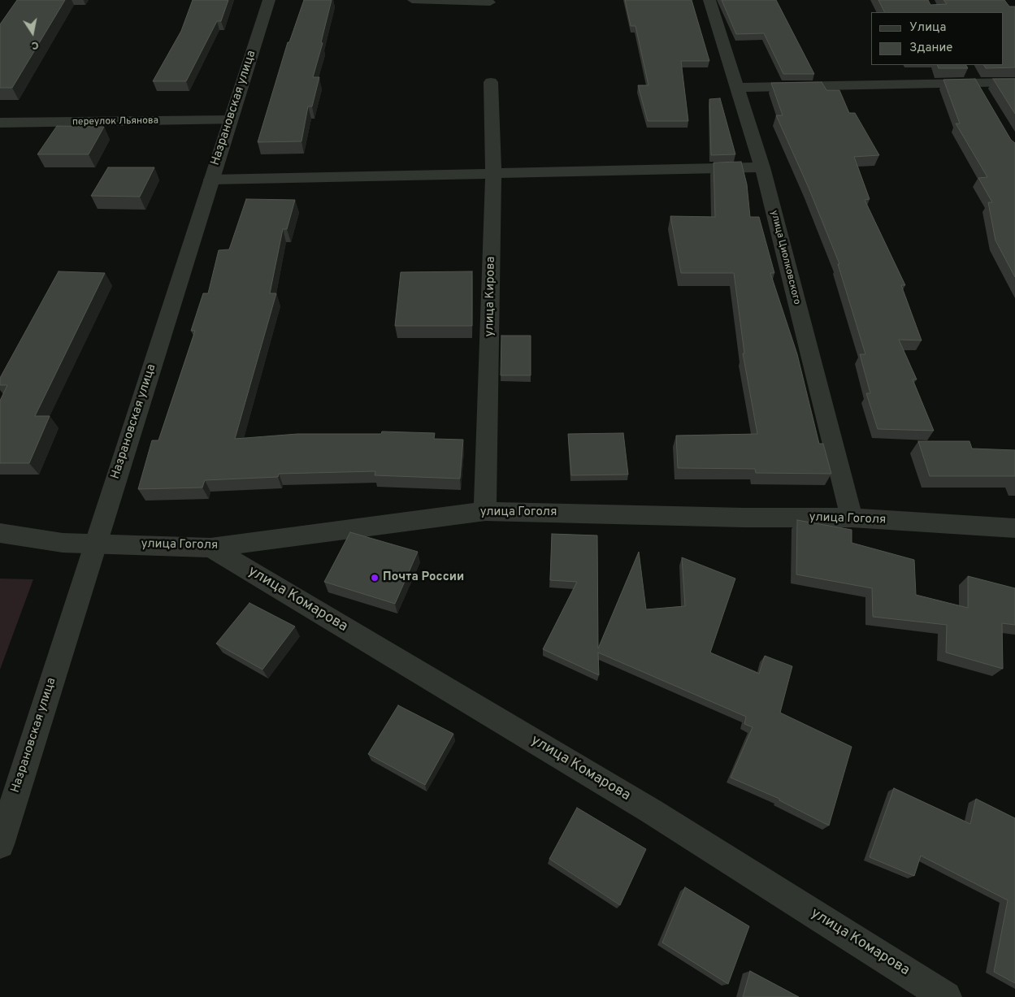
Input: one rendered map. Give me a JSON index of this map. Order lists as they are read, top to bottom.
{
  "streets": {
    "street": [
      "Назрановская улица",
      "переулок Льянова",
      "улица Циолковского",
      "улица Кирова",
      "улица Гоголя",
      "улица Комарова"
    ]
  },
  "crossings": [
    ["Назрановская улица", "переулок Льянова"],
    ["Назрановская улица", "улица Гоголя"],
    ["улица Циолковского", "улица Гоголя"],
    ["улица Кирова", "улица Гоголя"],
    ["улица Гоголя", "улица Комарова"]
  ],
  "places": ["Почта России"],
  "legend": ["Улица", "Здание"],
  "north": "bottom"
}
